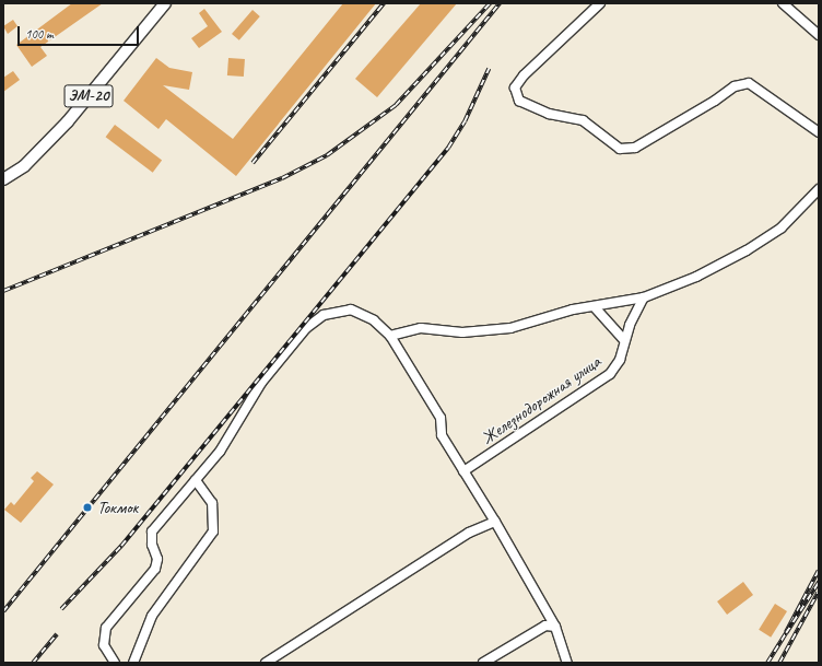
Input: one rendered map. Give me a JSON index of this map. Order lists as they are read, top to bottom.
{
  "streets": {
    "main road": ["ЭМ-20"],
    "street": ["Железнодорожная улица"]
  },
  "places": ["Токмок"],
  "scale_bar": "100 m"
}
